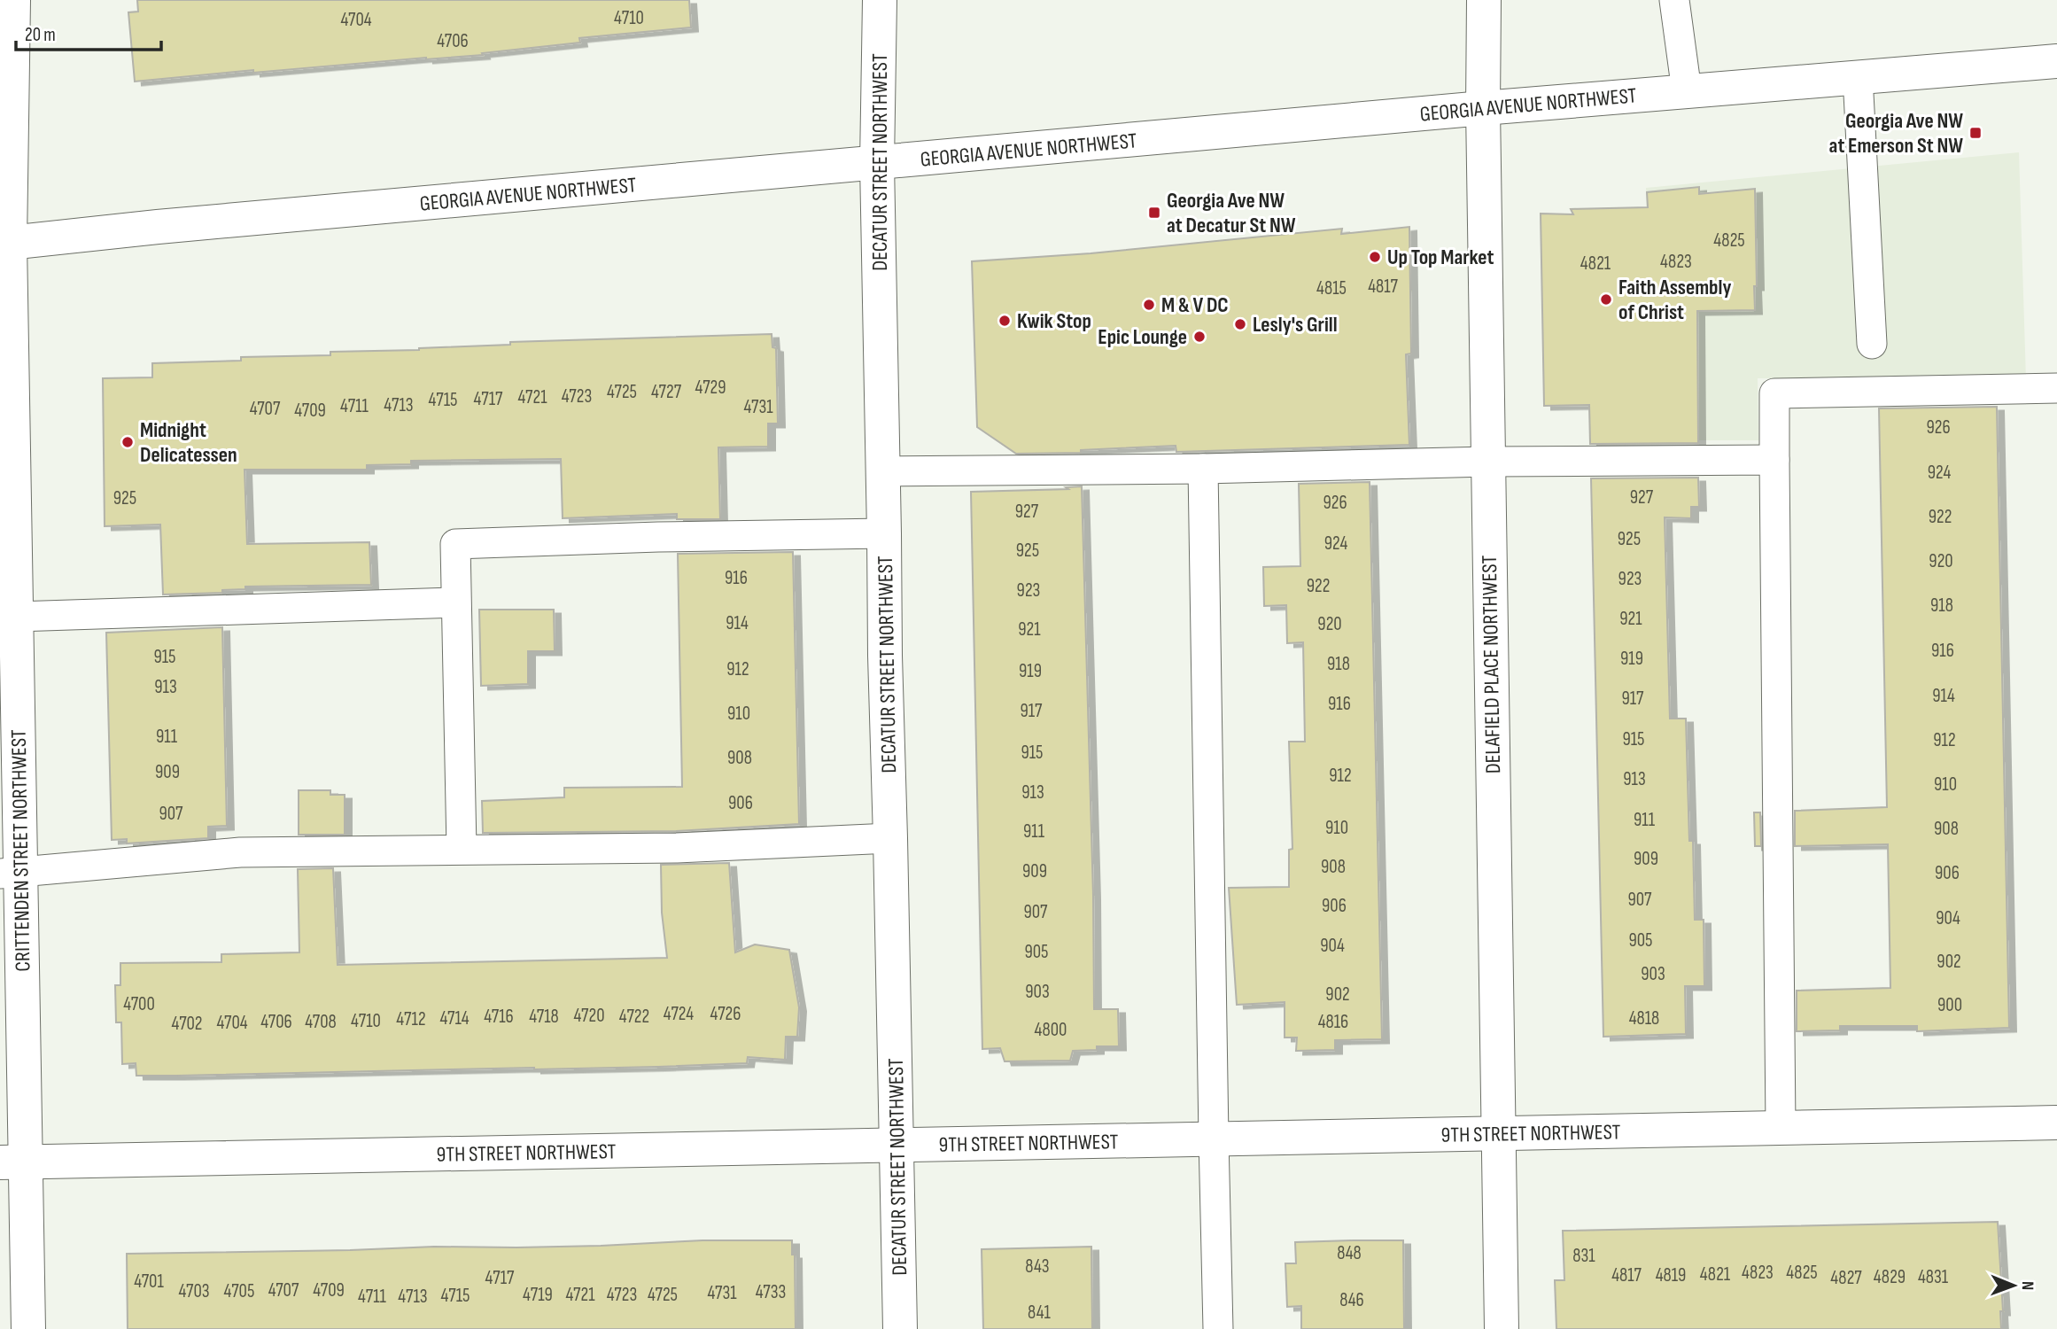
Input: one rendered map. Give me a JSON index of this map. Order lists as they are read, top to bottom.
{
  "streets": {
    "main road": [
      "GEORGIA AVENUE NORTHWEST",
      "DECATUR STREET NORTHWEST",
      "DELAFIELD PLACE NORTHWEST",
      "CRITTENDEN STREET NORTHWEST",
      "9TH STREET NORTHWEST"
    ]
  },
  "crossings": [
    ["GEORGIA AVENUE NORTHWEST", "DECATUR STREET NORTHWEST"],
    ["GEORGIA AVENUE NORTHWEST", "DELAFIELD PLACE NORTHWEST"],
    ["GEORGIA AVENUE NORTHWEST", "CRITTENDEN STREET NORTHWEST"],
    ["DECATUR STREET NORTHWEST", "9TH STREET NORTHWEST"],
    ["DELAFIELD PLACE NORTHWEST", "9TH STREET NORTHWEST"],
    ["CRITTENDEN STREET NORTHWEST", "9TH STREET NORTHWEST"]
  ],
  "places": {
    "transit": ["Georgia Ave NW at Emerson St NW", "Georgia Ave NW at Decatur St NW"],
    "other": [
      "Up Top Market",
      "Faith Assembly of Christ",
      "M & V DC",
      "Kwik Stop",
      "Lesly's Grill",
      "Epic Lounge",
      "Midnight Delicatessen"
    ]
  },
  "house_numbers": [
    "4710",
    "4704",
    "4706",
    "4825",
    "4823",
    "4821",
    "4817",
    "4815",
    "4729",
    "4725",
    "4727",
    "4723",
    "4721",
    "4717",
    "4715",
    "4713",
    "4711",
    "4731",
    "4707",
    "4709",
    "926",
    "924",
    "927",
    "925",
    "926",
    "927",
    "922",
    "925",
    "924",
    "925",
    "920",
    "916",
    "923",
    "922",
    "923",
    "918",
    "921",
    "914",
    "920",
    "921",
    "916",
    "915",
    "919",
    "918",
    "912",
    "919",
    "913",
    "914",
    "917",
    "916",
    "917",
    "910",
    "911",
    "915",
    "912",
    "915",
    "908",
    "909",
    "912",
    "913",
    "910",
    "913",
    "906",
    "907",
    "911",
    "910",
    "908",
    "911",
    "909",
    "908",
    "909",
    "906",
    "907",
    "906",
    "907",
    "904",
    "905",
    "904",
    "905",
    "902",
    "903",
    "903",
    "902",
    "4700",
    "900",
    "4724",
    "4726",
    "4720",
    "4716",
    "4718",
    "4722",
    "4714",
    "4818",
    "4712",
    "4710",
    "4706",
    "4708",
    "4816",
    "4704",
    "4702",
    "4800",
    "848",
    "831",
    "843",
    "4823",
    "4825",
    "4821",
    "4817",
    "4819",
    "4829",
    "4831",
    "4717",
    "4827",
    "4701",
    "4707",
    "4709",
    "4703",
    "4705",
    "4733",
    "4731",
    "4719",
    "4721",
    "4723",
    "4725",
    "4715",
    "4711",
    "4713",
    "846",
    "841"
  ],
  "scale_bar": "20 m",
  "north": "right"
}
